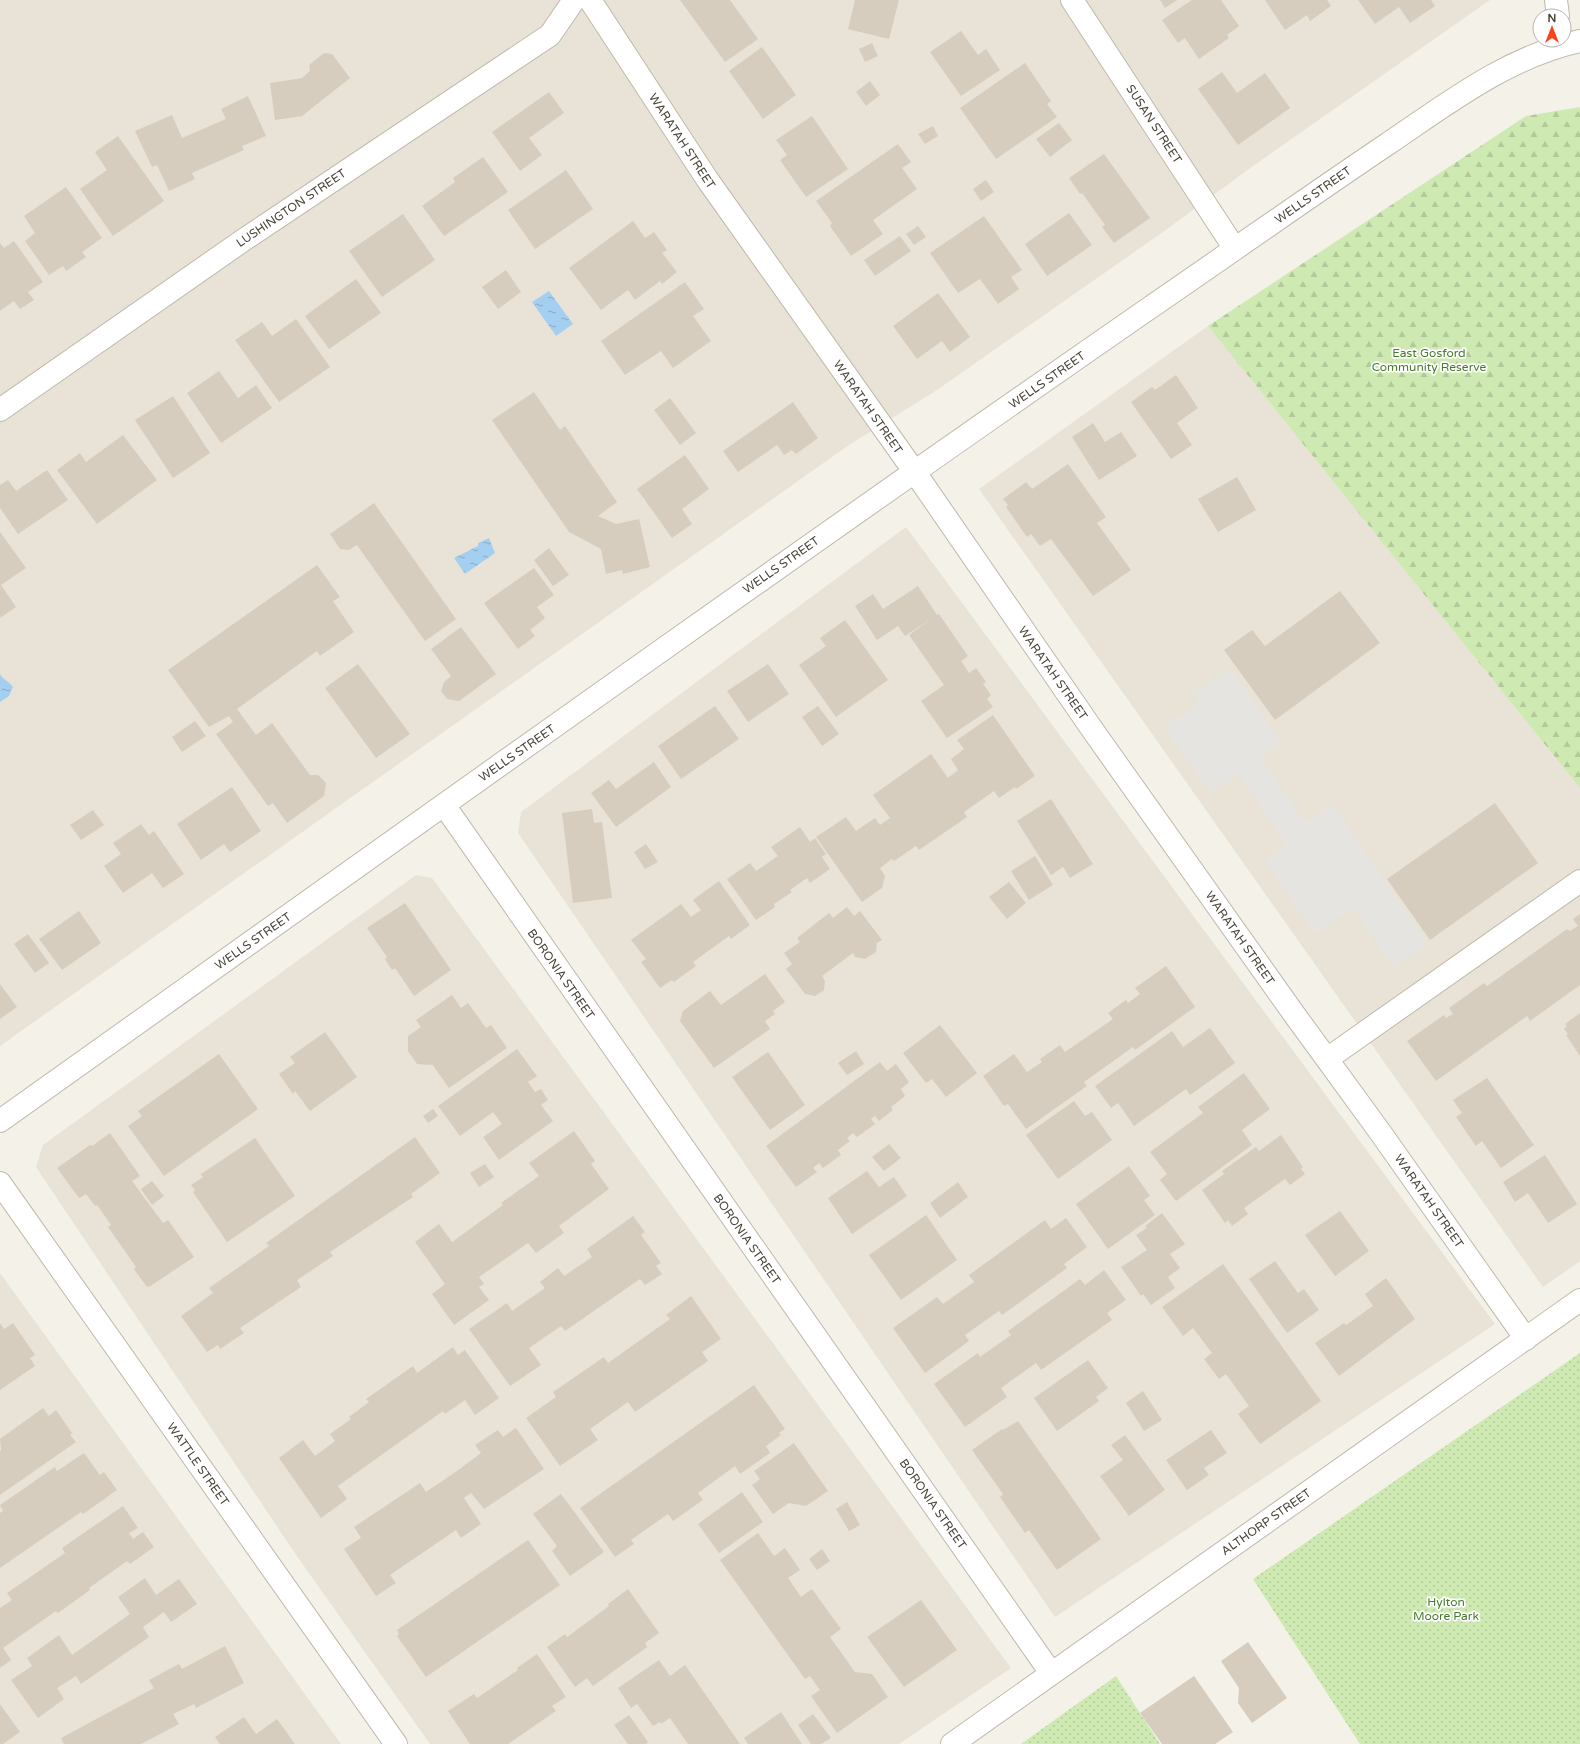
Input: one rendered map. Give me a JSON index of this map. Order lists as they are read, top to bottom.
{
  "streets": {
    "street": [
      "SUSAN STREET",
      "WARATAH STREET",
      "WELLS STREET",
      "LUSHINGTON STREET",
      "BORONIA STREET",
      "WATTLE STREET",
      "ALTHORP STREET"
    ]
  },
  "crossings": [
    ["SUSAN STREET", "WELLS STREET"],
    ["WARATAH STREET", "WELLS STREET"],
    ["WARATAH STREET", "ALTHORP STREET"],
    ["WELLS STREET", "BORONIA STREET"],
    ["BORONIA STREET", "ALTHORP STREET"]
  ],
  "parks": ["East Gosford Community Reserve", "Hylton Moore Park"],
  "north": "top"
}
